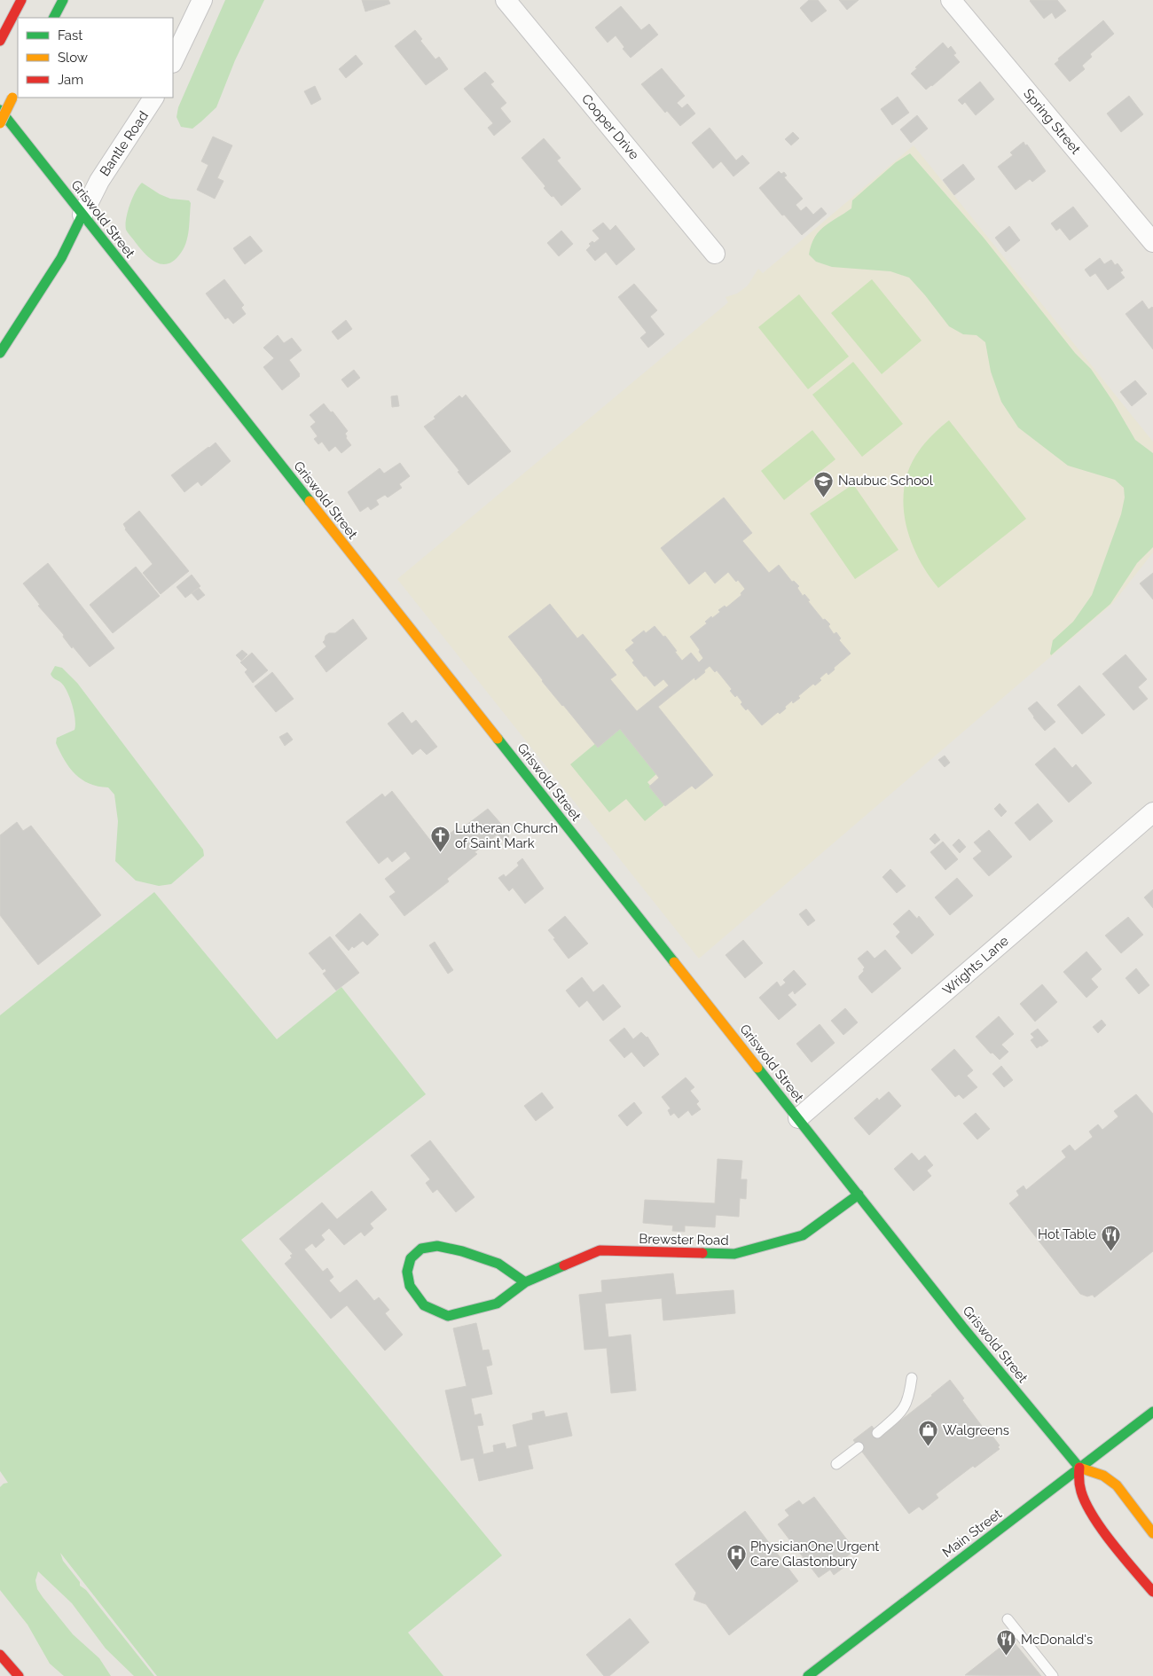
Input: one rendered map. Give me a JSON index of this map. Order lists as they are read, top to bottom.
{
  "streets": {
    "main road": ["Griswold Street", "Brewster Road", "Main Street"],
    "street": [
      "Spring Street",
      "Cooper Drive",
      "Bantle Road",
      "Wrights Lane"
    ]
  },
  "crossings": [
    ["Bantle Road", "Griswold Street"],
    ["Griswold Street", "Wrights Lane"],
    ["Griswold Street", "Brewster Road"],
    ["Griswold Street", "Main Street"]
  ],
  "places": {
    "school or university": ["Naubuc School"],
    "church": ["Lutheran Church of Saint Mark"],
    "restaurant": ["Hot Table", "McDonald's"],
    "shop": ["Walgreens"],
    "hospital": ["PhysicianOne Urgent Care Glastonbury"]
  },
  "legend": ["Fast", "Slow", "Jam"]
}
